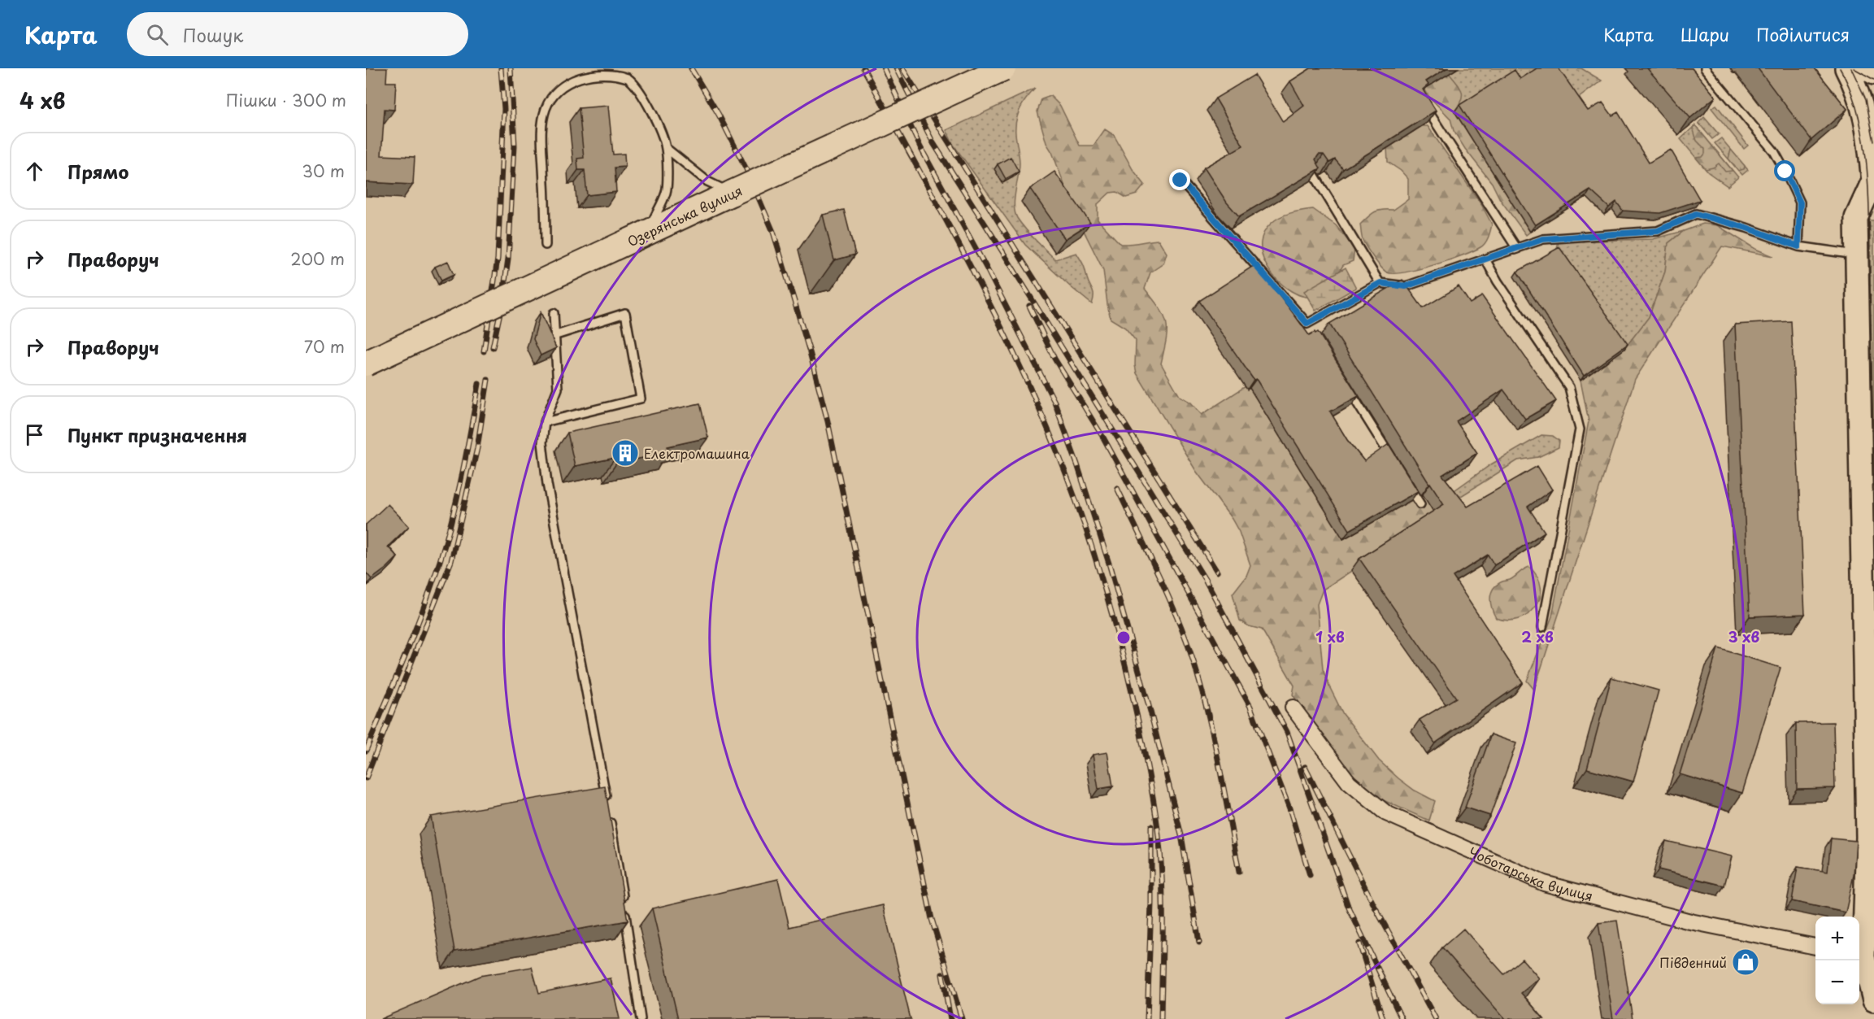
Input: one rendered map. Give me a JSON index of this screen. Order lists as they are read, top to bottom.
{
  "streets": {
    "main road": ["Озерянська вулиця"],
    "street": ["Чоботарська вулиця"]
  },
  "places": {
    "building": ["Електромашина"],
    "shop": ["Південний"]
  },
  "page": {
    "header": "Карта",
    "search": "Пошук",
    "nav": ["Карта", "Шари", "Поділитися"],
    "heading": ["4 хв", "Пішки · 300 m"],
    "list": [
      ["Прямо", "30 m"],
      ["Праворуч", "200 m"],
      ["Праворуч", "70 m"],
      "Пункт призначення"
    ],
    "map_buttons": ["+", "−"]
  },
  "rings": ["1 хв", "2 хв", "3 хв"]
}
